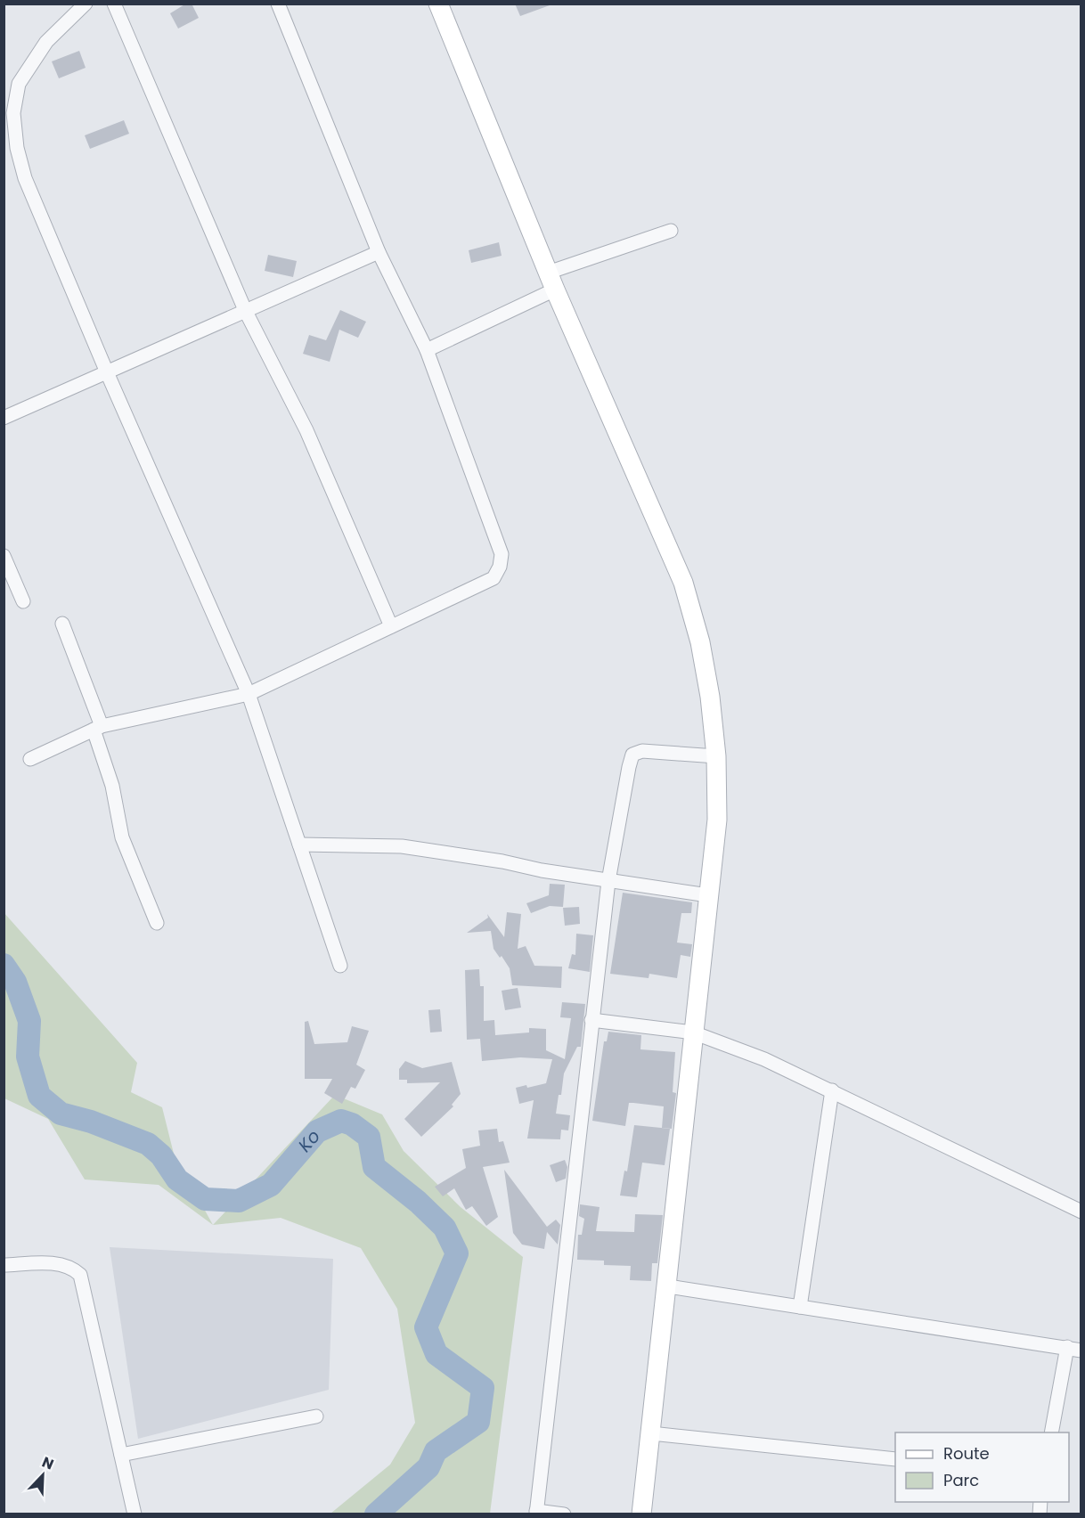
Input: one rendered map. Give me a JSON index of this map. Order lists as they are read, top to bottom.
{
  "water": ["Ko"],
  "legend": ["Route", "Parc"],
  "north": "top right"
}
